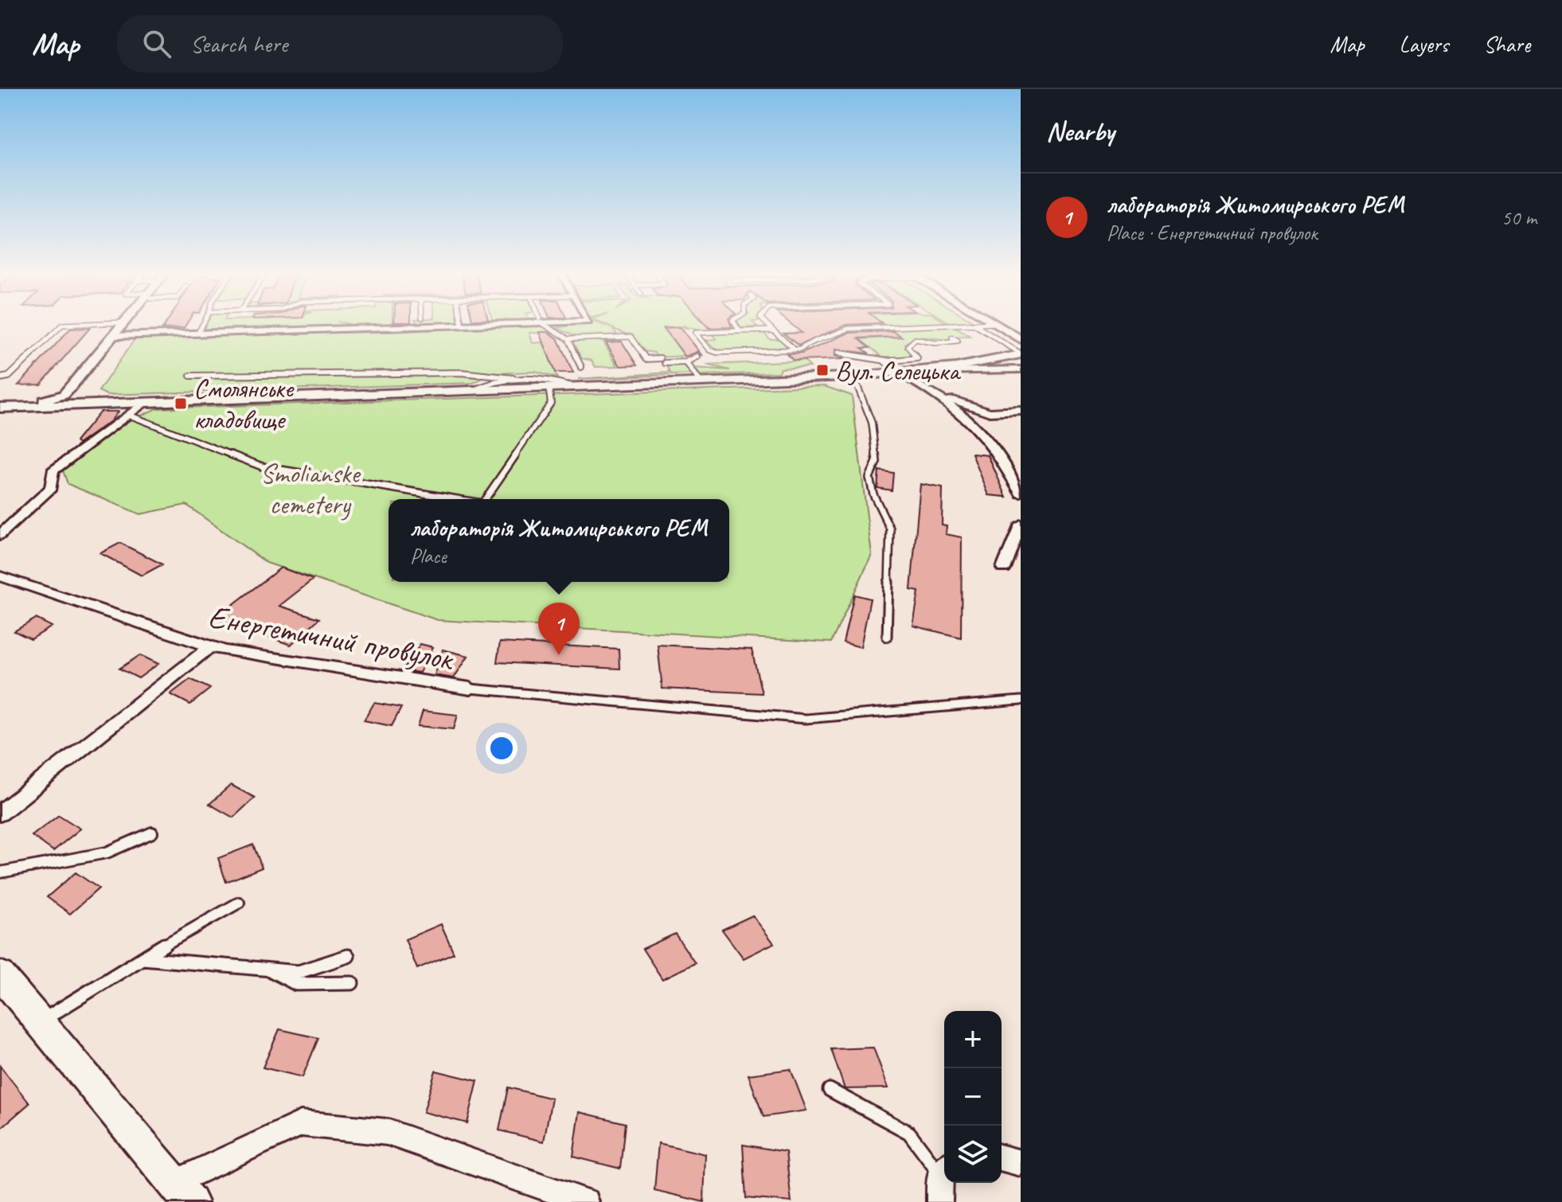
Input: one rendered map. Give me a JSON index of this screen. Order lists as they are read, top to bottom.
{
  "streets": {
    "street": ["Енергетичний провулок"]
  },
  "parks": ["Smolianske cemetery"],
  "places": {
    "transit": ["Вул. Селецька", "Смолянське кладовище"]
  },
  "page": {
    "header": "Map",
    "search": "Search here",
    "nav": ["Map", "Layers", "Share"],
    "heading": "Nearby",
    "list": [
      {
        "mark": "1",
        "name": "лабораторія Житомирського РЕМ",
        "note": "Place · Енергетичний провулок",
        "value": "50 m"
      }
    ],
    "popup": ["лабораторія Житомирського РЕМ", "Place"],
    "pins": "1",
    "map_buttons": ["+", "−"]
  }
}
